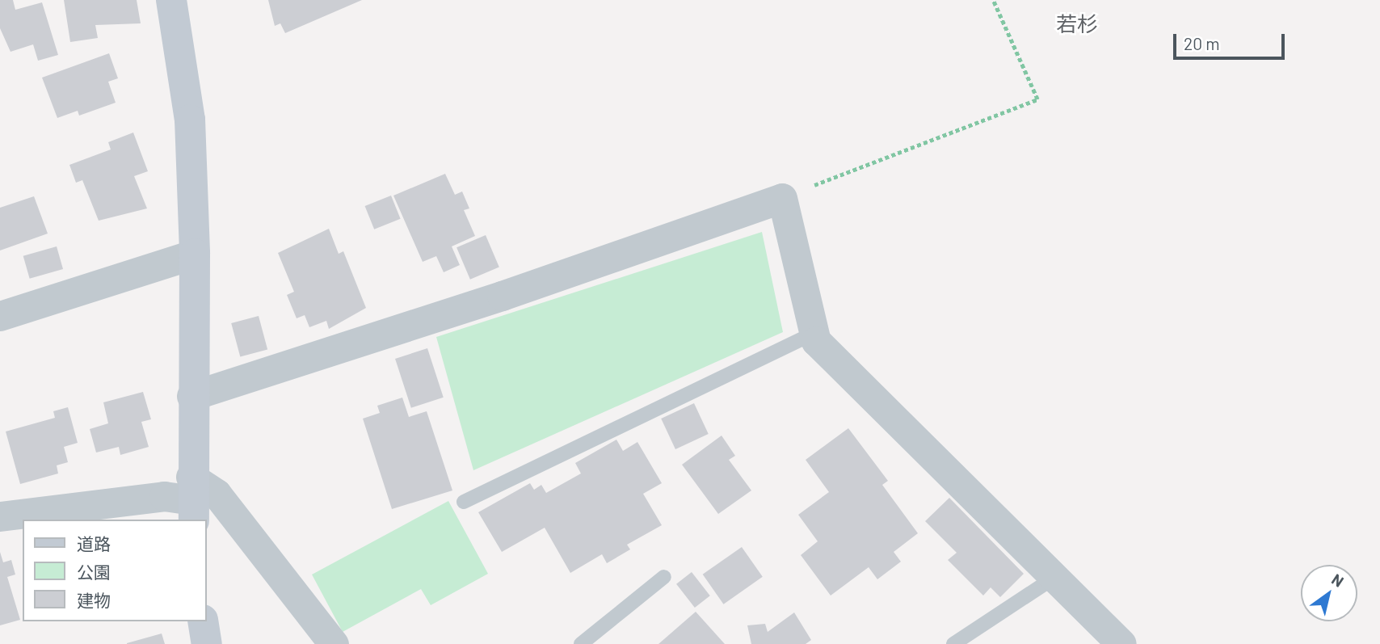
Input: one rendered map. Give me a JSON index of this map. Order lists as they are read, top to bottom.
{
  "districts": ["若杉"],
  "legend": ["道路", "公園", "建物"],
  "scale_bar": "20 m",
  "north": "top right"
}
